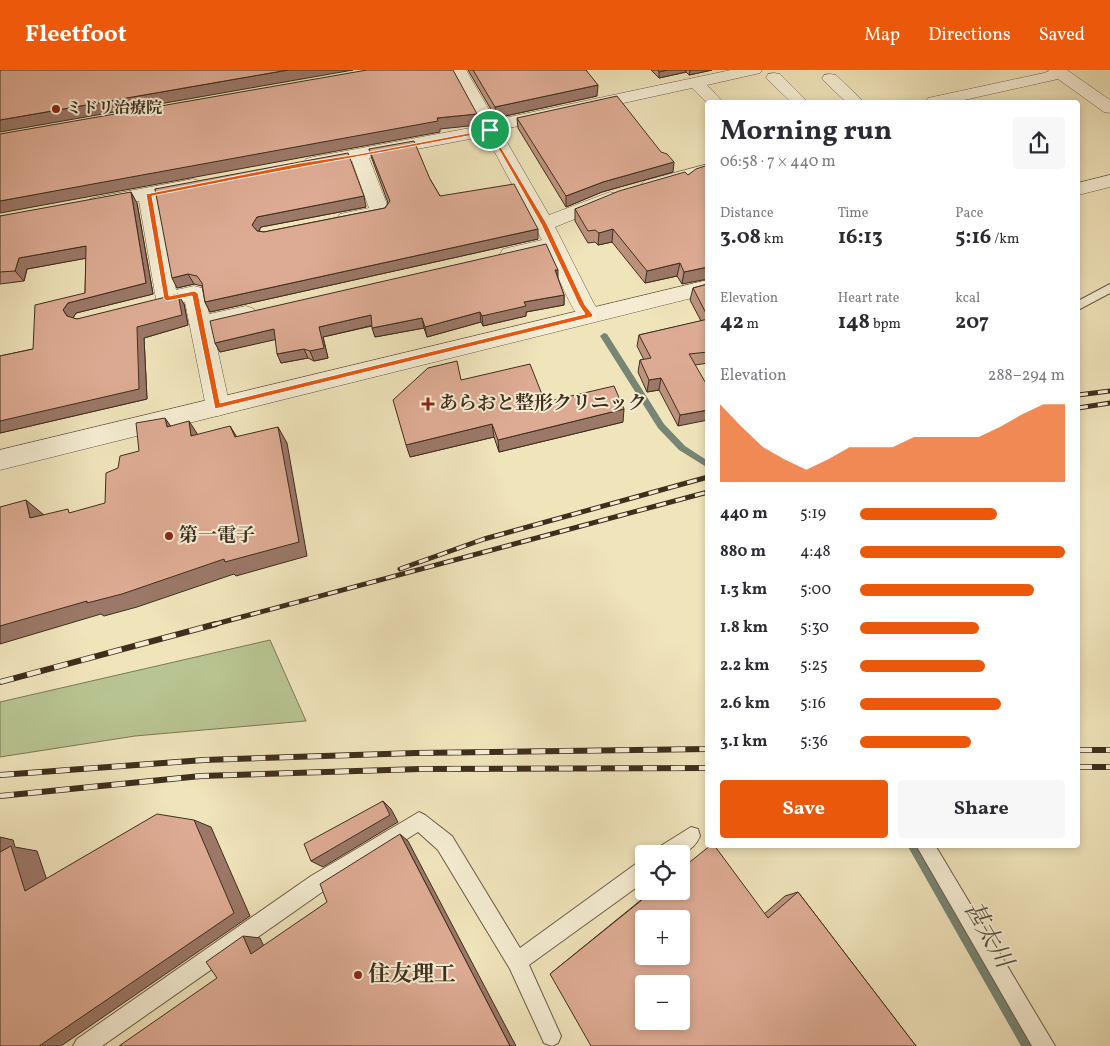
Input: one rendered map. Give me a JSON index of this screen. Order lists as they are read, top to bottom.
{
  "water": ["甚太川"],
  "places": {
    "other": ["ミドリ治療院", "第一電子", "住友理工"],
    "health": ["あらおと整形クリニック"]
  },
  "page": {
    "header": "Fleetfoot",
    "nav": ["Map", "Directions", "Saved"],
    "heading": ["Morning run", "06:58 · 7 × 440 m"],
    "stats": [
      ["Distance", "3.08 km"],
      ["Time", "16:13"],
      ["Pace", "5:16 /km"],
      ["Elevation", "42 m"],
      ["Heart rate", "148 bpm"],
      ["kcal", "207"]
    ],
    "chart": ["Elevation", "288–294 m"],
    "list": [
      {
        "name": "440 m",
        "note": "5:19"
      },
      {
        "name": "880 m",
        "note": "4:48"
      },
      {
        "name": "1.3 km",
        "note": "5:00"
      },
      {
        "name": "1.8 km",
        "note": "5:30"
      },
      {
        "name": "2.2 km",
        "note": "5:25"
      },
      {
        "name": "2.6 km",
        "note": "5:16"
      },
      {
        "name": "3.1 km",
        "note": "5:36"
      }
    ],
    "buttons": ["Save", "Share"],
    "map_buttons": ["+", "−"]
  }
}
